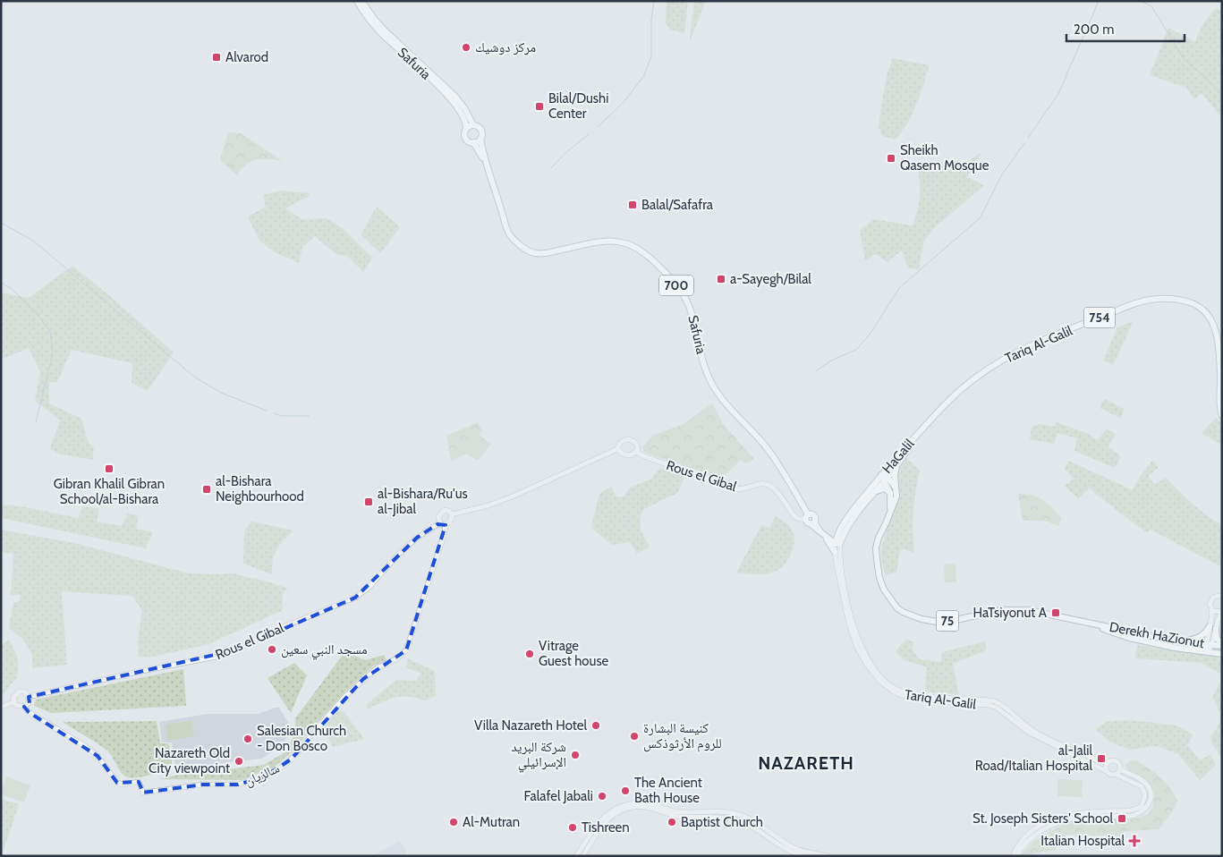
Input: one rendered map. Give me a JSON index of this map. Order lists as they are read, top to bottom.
{
  "streets": {
    "main road": [
      "Safuria",
      "700",
      "754",
      "Tariq Al-Galil",
      "HaGalil",
      "75",
      "Derekh HaZionut"
    ],
    "street": ["Rous el Gibal", "سالزيان"]
  },
  "crossings": [
    ["Safuria", "700"],
    ["Safuria", "Tariq Al-Galil"],
    ["Safuria", "HaGalil"],
    ["Safuria", "Rous el Gibal"],
    ["700", "Rous el Gibal"],
    ["Tariq Al-Galil", "HaGalil"],
    ["HaGalil", "Derekh HaZionut"],
    ["Rous el Gibal", "سالزيان"]
  ],
  "districts": ["NAZARETH"],
  "places": {
    "other": [
      "مركز دوشيك",
      "مسجد النبي سعين",
      "Vitrage Guest house",
      "Villa Nazareth Hotel",
      "كنيسة البشارة للروم الأرثوذكس",
      "Salesian Church - Don Bosco",
      "شركة البريد الإسرائيلي",
      "Nazareth Old City viewpoint",
      "The Ancient Bath House",
      "Falafel Jabali",
      "Al-Mutran",
      "Baptist Church",
      "Tishreen"
    ],
    "transit": [
      "Alvarod",
      "Bilal/Dushi Center",
      "Sheikh Qasem Mosque",
      "Balal/Safafra",
      "a-Sayegh/Bilal",
      "Gibran Khalil Gibran School/al-Bishara",
      "al-Bishara Neighbourhood",
      "al-Bishara/Ru'us al-Jibal",
      "HaTsiyonut A",
      "al-Jalil Road/Italian Hospital",
      "St. Joseph Sisters' School"
    ],
    "health": ["Italian Hospital"]
  },
  "scale_bar": "200 m"
}
